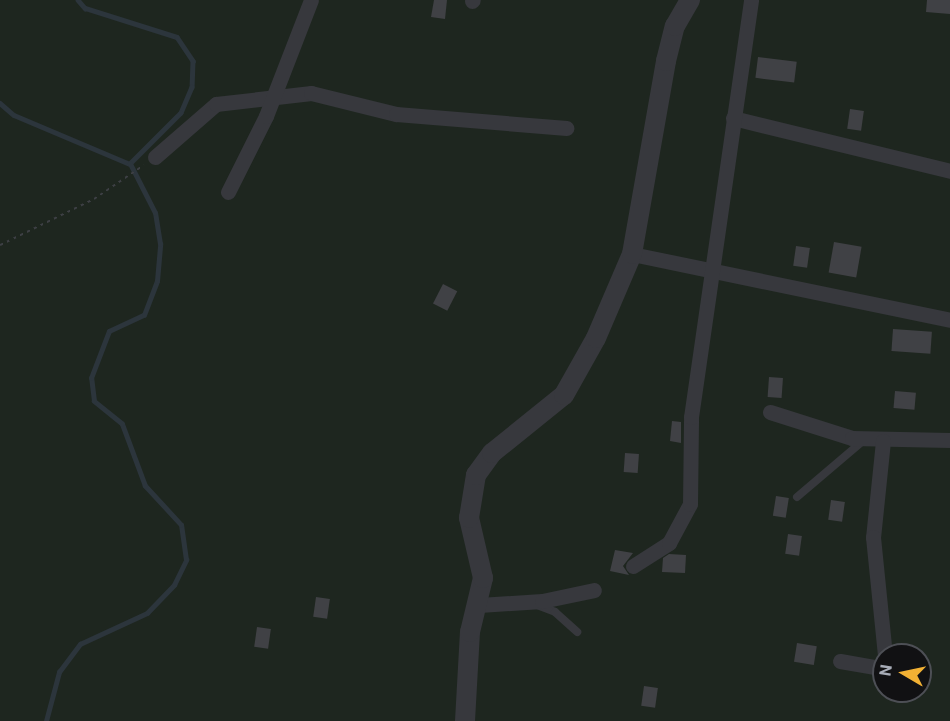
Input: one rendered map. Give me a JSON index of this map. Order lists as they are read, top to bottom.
{
  "north": "left"
}
